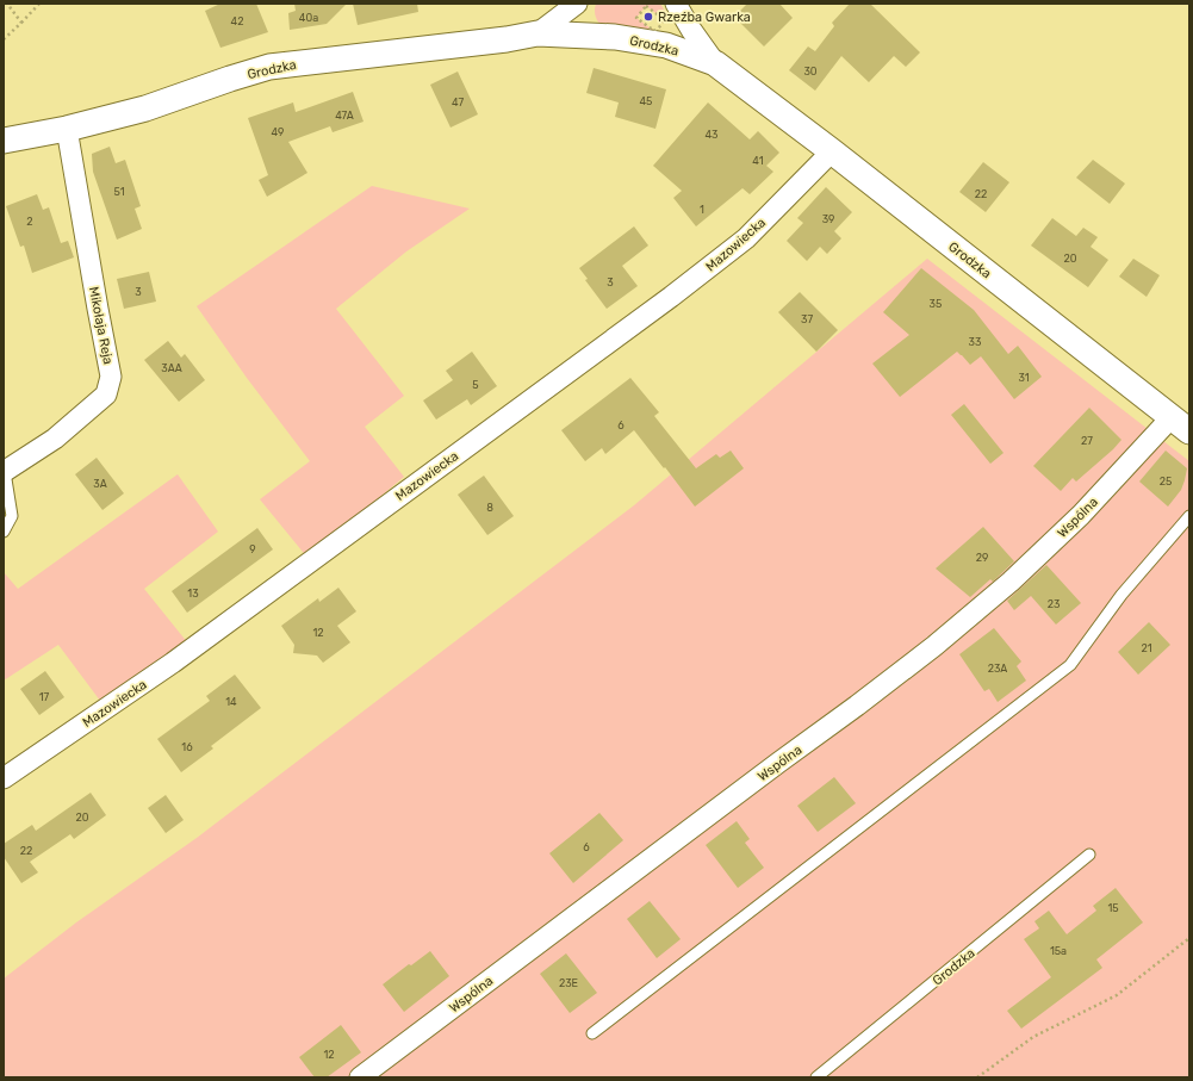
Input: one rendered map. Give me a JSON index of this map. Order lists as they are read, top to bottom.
{
  "streets": {
    "street": [
      "Grodzka",
      "Mazowiecka",
      "Mikołaja Reja",
      "Wspólna"
    ]
  },
  "crossings": [
    ["Grodzka", "Mazowiecka"],
    ["Grodzka", "Mikołaja Reja"],
    ["Grodzka", "Wspólna"]
  ],
  "places": ["Rzeźba Gwarka"],
  "house_numbers": [
    "40a",
    "42",
    "30",
    "45",
    "47",
    "47A",
    "49",
    "43",
    "41",
    "51",
    "22",
    "1",
    "39",
    "2",
    "20",
    "3",
    "3",
    "35",
    "37",
    "33",
    "3AA",
    "31",
    "5",
    "6",
    "27",
    "25",
    "3A",
    "8",
    "9",
    "29",
    "13",
    "23",
    "12",
    "21",
    "23A",
    "17",
    "14",
    "16",
    "20",
    "6",
    "22",
    "15",
    "15a",
    "23E",
    "12"
  ]
}
